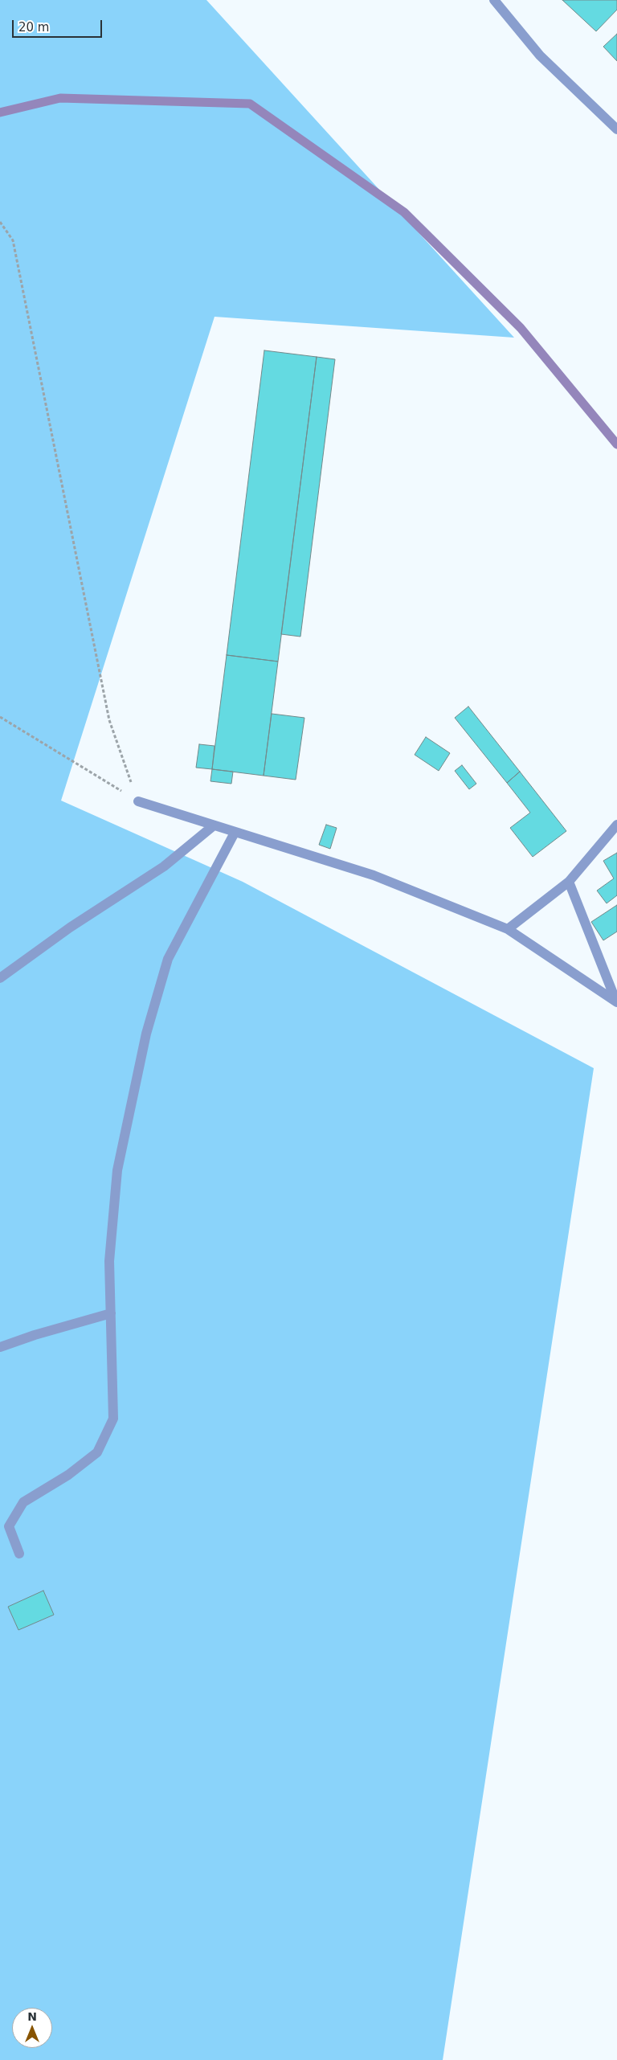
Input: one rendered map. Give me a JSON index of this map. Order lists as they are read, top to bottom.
{
  "scale_bar": "20 m",
  "north": "top"
}
